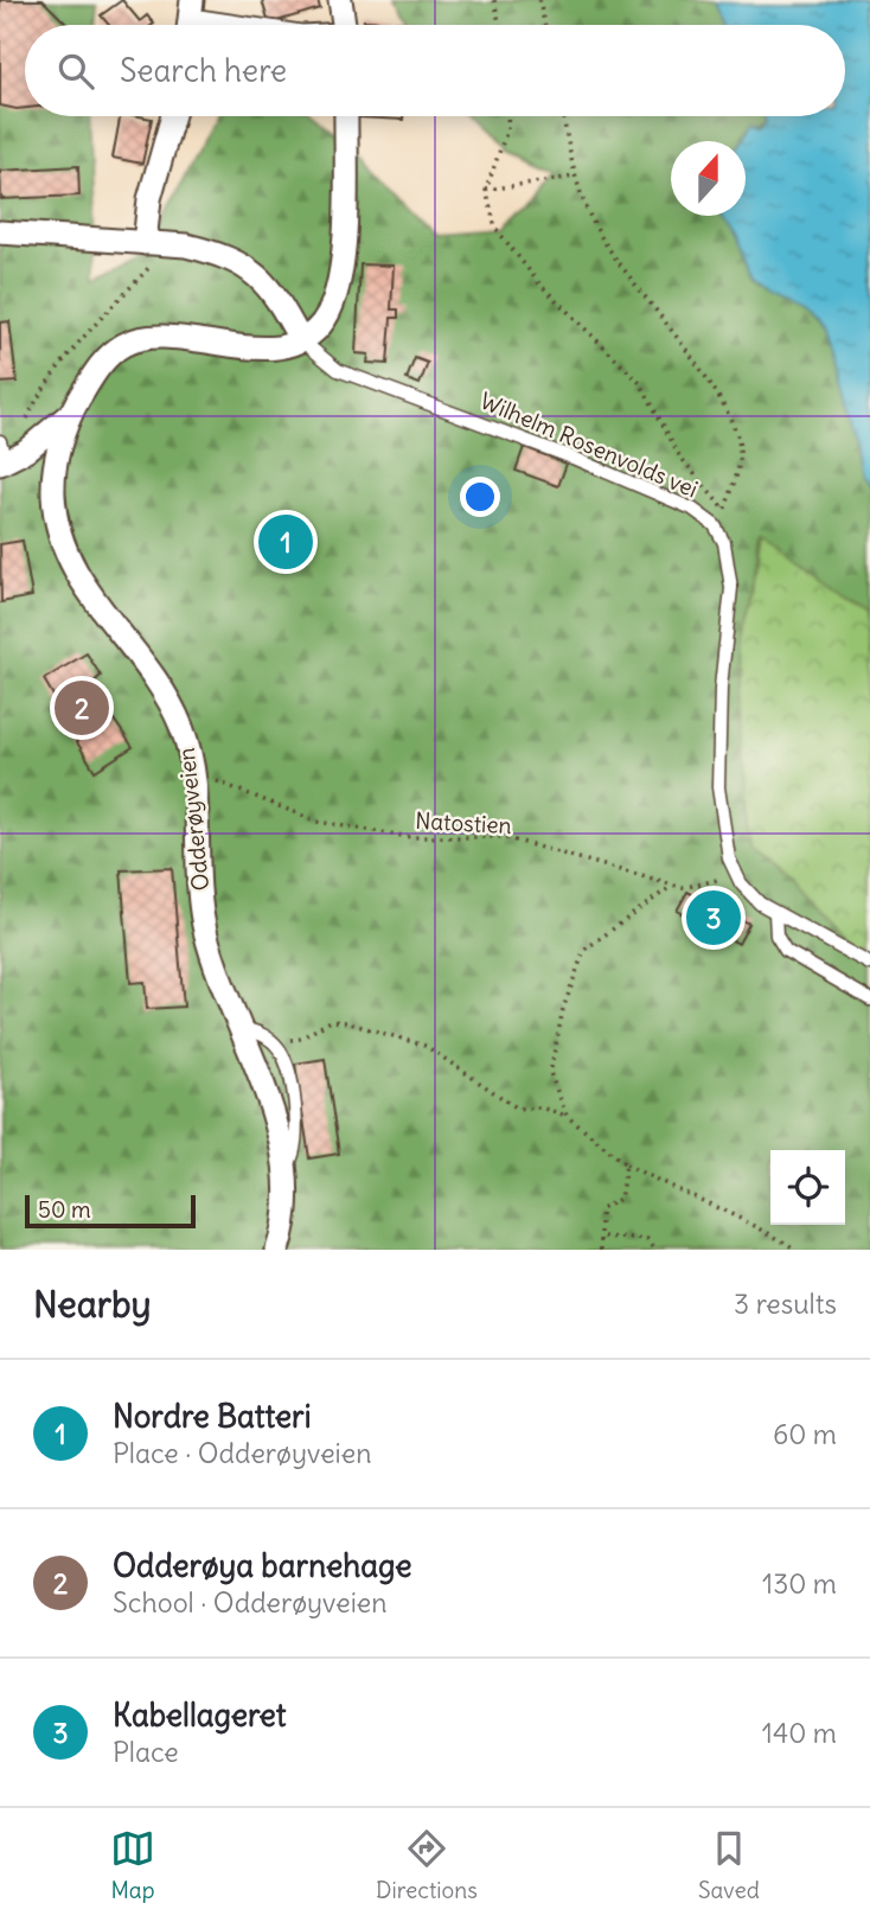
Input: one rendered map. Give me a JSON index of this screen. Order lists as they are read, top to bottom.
{
  "streets": {
    "street": ["Odderøyveien"],
    "lane": ["Wilhelm Rosenvolds vei"],
    "path": ["Natostien"]
  },
  "crossings": [
    ["Wilhelm Rosenvolds vei", "Odderøyveien"],
    ["Odderøyveien", "Natostien"]
  ],
  "scale_bar": "50 m",
  "north": "top",
  "page": {
    "search": "Search here",
    "pins": ["1", "2", "3"],
    "scale": "50 m",
    "heading": ["Nearby", "3 results"],
    "list": [
      {
        "mark": "1",
        "name": "Nordre Batteri",
        "note": "Place · Odderøyveien",
        "value": "60 m"
      },
      {
        "mark": "2",
        "name": "Odderøya barnehage",
        "note": "School · Odderøyveien",
        "value": "130 m"
      },
      {
        "mark": "3",
        "name": "Kabellageret",
        "note": "Place",
        "value": "140 m"
      }
    ],
    "nav": ["Map", "Directions", "Saved"]
  }
}
